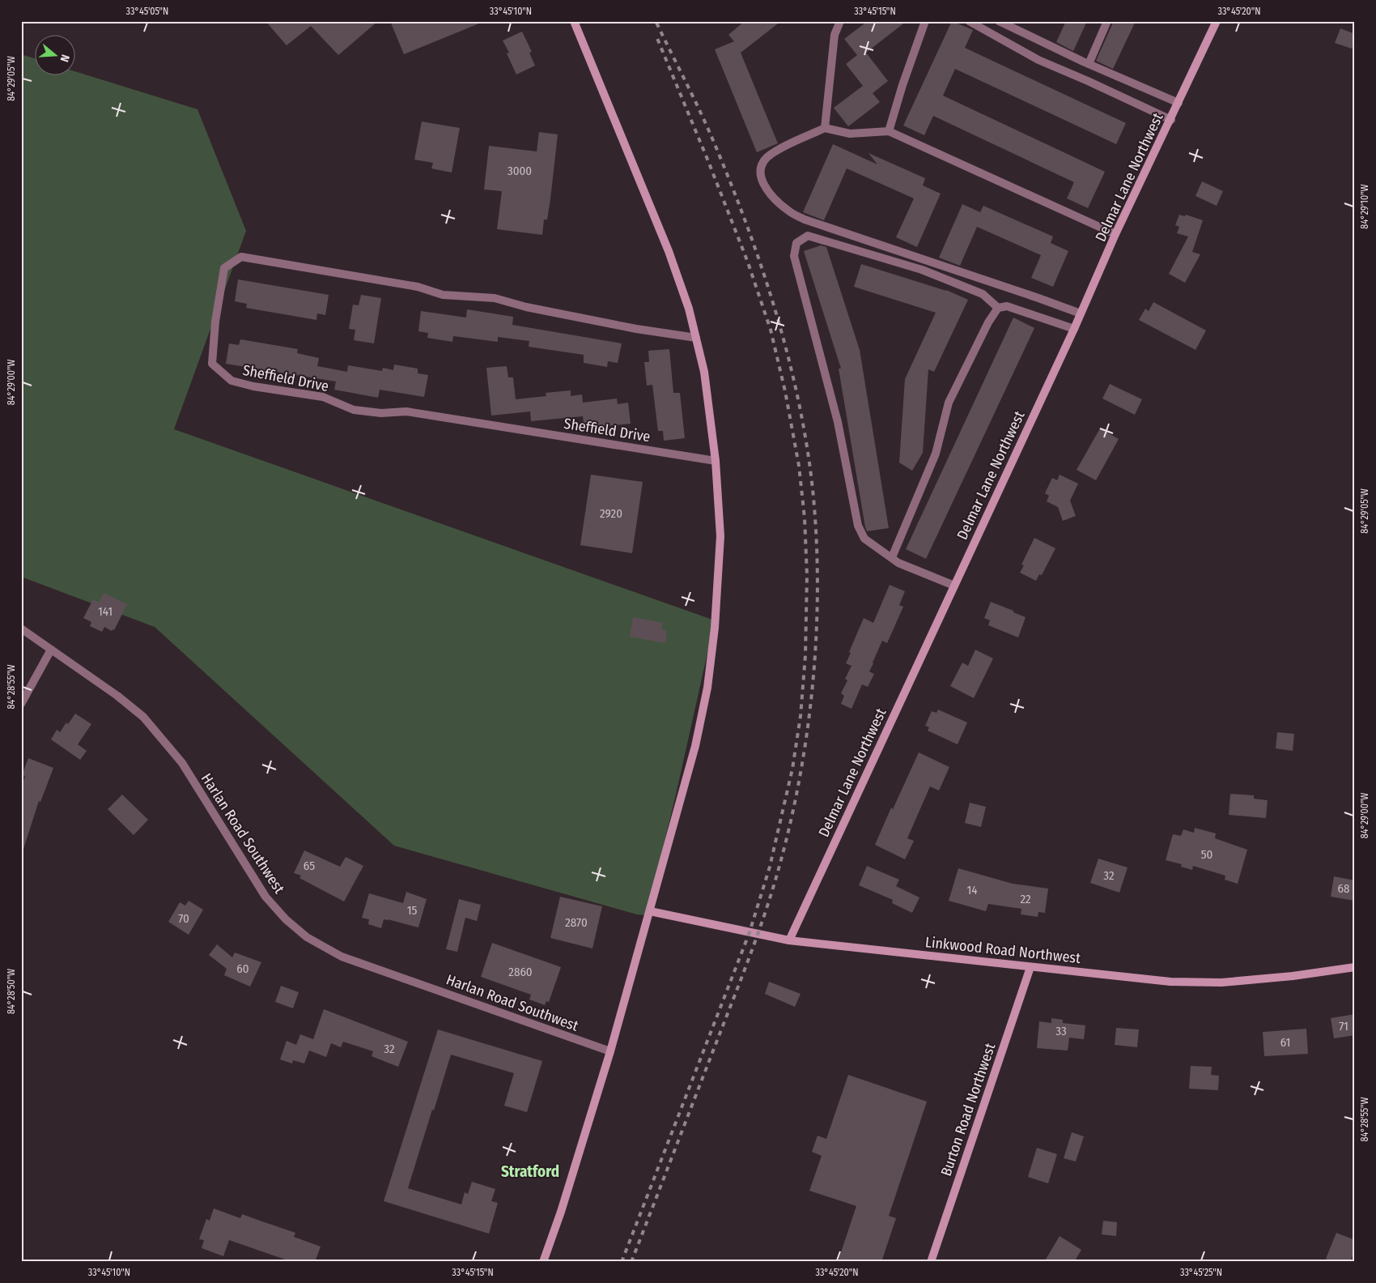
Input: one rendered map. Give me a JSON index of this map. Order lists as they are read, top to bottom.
{
  "streets": {
    "street": [
      "Delmar Lane Northwest",
      "Sheffield Drive",
      "Harlan Road Southwest",
      "Linkwood Road Northwest",
      "Burton Road Northwest"
    ]
  },
  "crossings": [
    ["Delmar Lane Northwest", "Linkwood Road Northwest"],
    ["Linkwood Road Northwest", "Burton Road Northwest"]
  ],
  "districts": ["Stratford"],
  "house_numbers": [
    "3000",
    "2920",
    "141",
    "50",
    "65",
    "32",
    "68",
    "14",
    "22",
    "15",
    "70",
    "2870",
    "60",
    "2860",
    "71",
    "33",
    "61",
    "32"
  ],
  "north": "right",
  "coordinates": [
    "33°45'05\"N",
    "33°45'10\"N",
    "33°45'15\"N",
    "33°45'20\"N",
    "84°29'05\"W",
    "84°29'10\"W",
    "84°29'00\"W",
    "84°28'55\"W",
    "84°28'50\"W",
    "33°45'25\"N"
  ]
}
